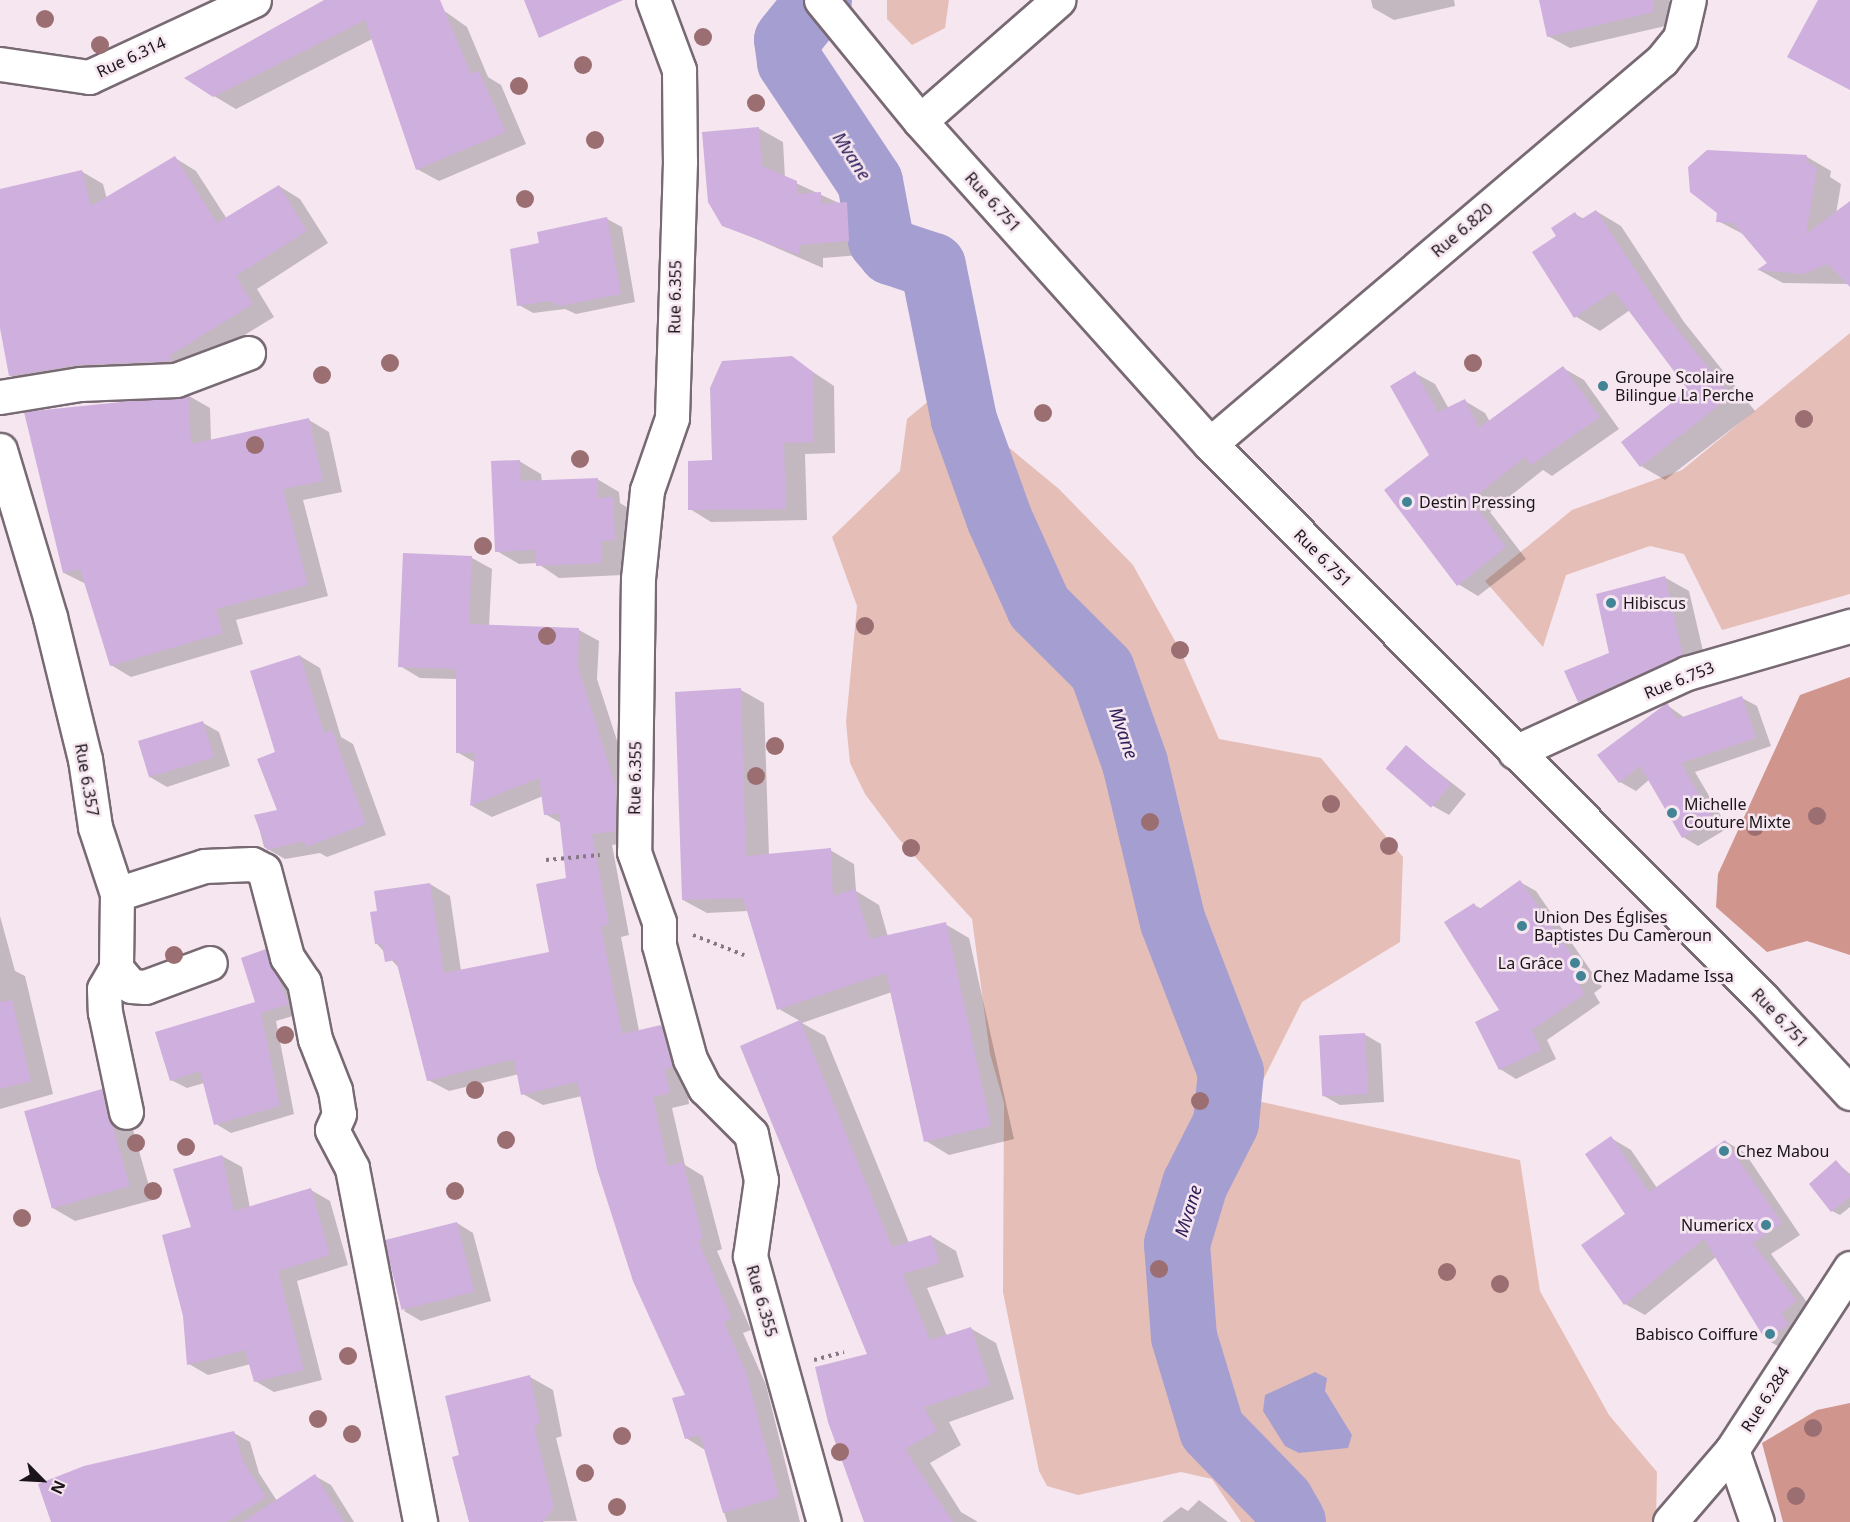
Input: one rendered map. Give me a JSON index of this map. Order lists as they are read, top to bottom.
{
  "streets": {
    "street": [
      "Rue 6.314",
      "Rue 6.751",
      "Rue 6.820",
      "Rue 6.355",
      "Rue 6.753",
      "Rue 6.357",
      "Rue 6.284"
    ]
  },
  "crossings": [
    ["Rue 6.751", "Rue 6.820"],
    ["Rue 6.751", "Rue 6.753"]
  ],
  "water": ["Mvane"],
  "places": [
    "Groupe Scolaire Bilingue La Perche",
    "Destin Pressing",
    "Hibiscus",
    "Michelle Couture Mixte",
    "Union Des Églises Baptistes Du Cameroun",
    "La Grâce",
    "Chez Madame Issa",
    "Chez Mabou",
    "Numericx",
    "Babisco Coiffure"
  ],
  "north": "bottom right"
}
